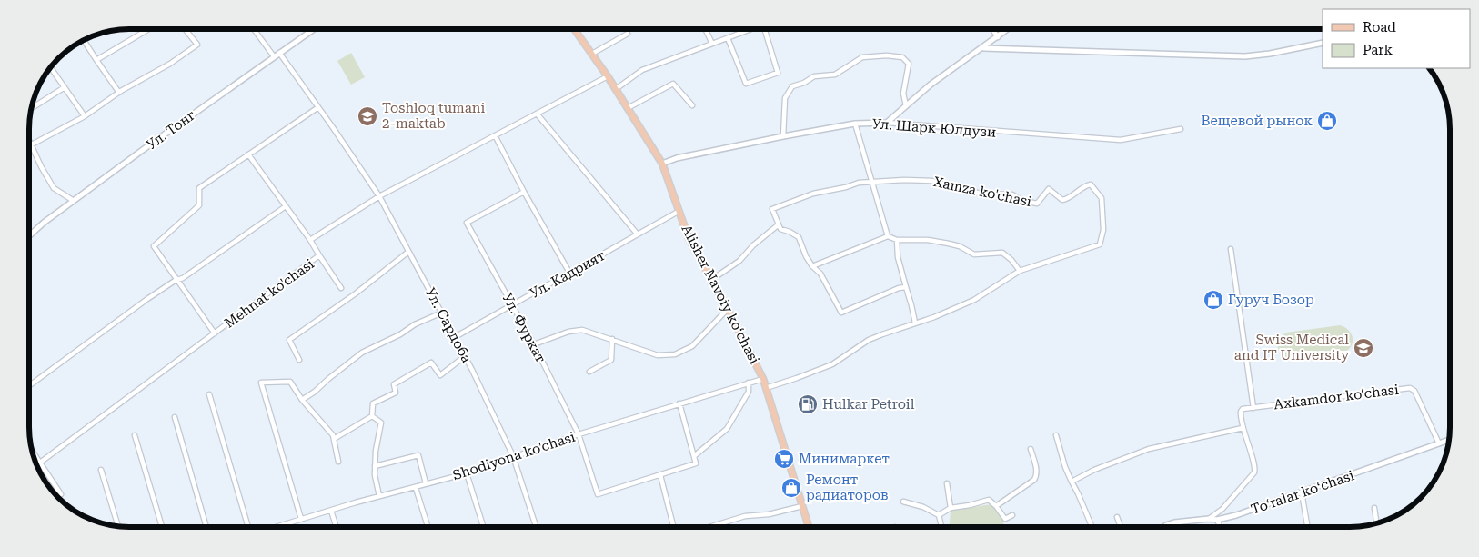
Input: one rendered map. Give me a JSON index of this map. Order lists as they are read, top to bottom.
{
  "streets": {
    "main road": ["Alisher Navoiy koʻchasi"],
    "street": [
      "Ул. Шарк Юлдузи",
      "Ул. Тонг",
      "Xamza ko'chasi",
      "Ул. Кадрият",
      "Mehnat ko'chasi",
      "Ул. Сардоба",
      "Ул. Фуркат",
      "Axkamdor ko‘chasi",
      "Shodiyona ko'chasi",
      "Toʻralar koʻchasi"
    ]
  },
  "crossings": [
    ["Ул. Шарк Юлдузи", "Alisher Navoiy koʻchasi"],
    ["Ул. Тонг", "Ул. Сардоба"],
    ["Ул. Кадрият", "Alisher Navoiy koʻchasi"],
    ["Ул. Кадрият", "Ул. Сардоба"],
    ["Ул. Кадрият", "Ул. Фуркат"],
    ["Mehnat ko'chasi", "Alisher Navoiy koʻchasi"],
    ["Mehnat ko'chasi", "Ул. Сардоба"],
    ["Alisher Navoiy koʻchasi", "Shodiyona ko'chasi"],
    ["Ул. Сардоба", "Shodiyona ko'chasi"],
    ["Ул. Фуркат", "Shodiyona ko'chasi"],
    ["Axkamdor ko‘chasi", "Toʻralar koʻchasi"]
  ],
  "places": {
    "school or university": ["Toshloq tumani 2-maktab", "Swiss Medical and IT University"],
    "shop": ["Вещевой рынок", "Гуруч Бозор", "Ремонт радиаторов"],
    "fuel station": ["Hulkar Petroil"],
    "supermarket": ["Минимаркет"]
  },
  "legend": ["Road", "Park"]
}
